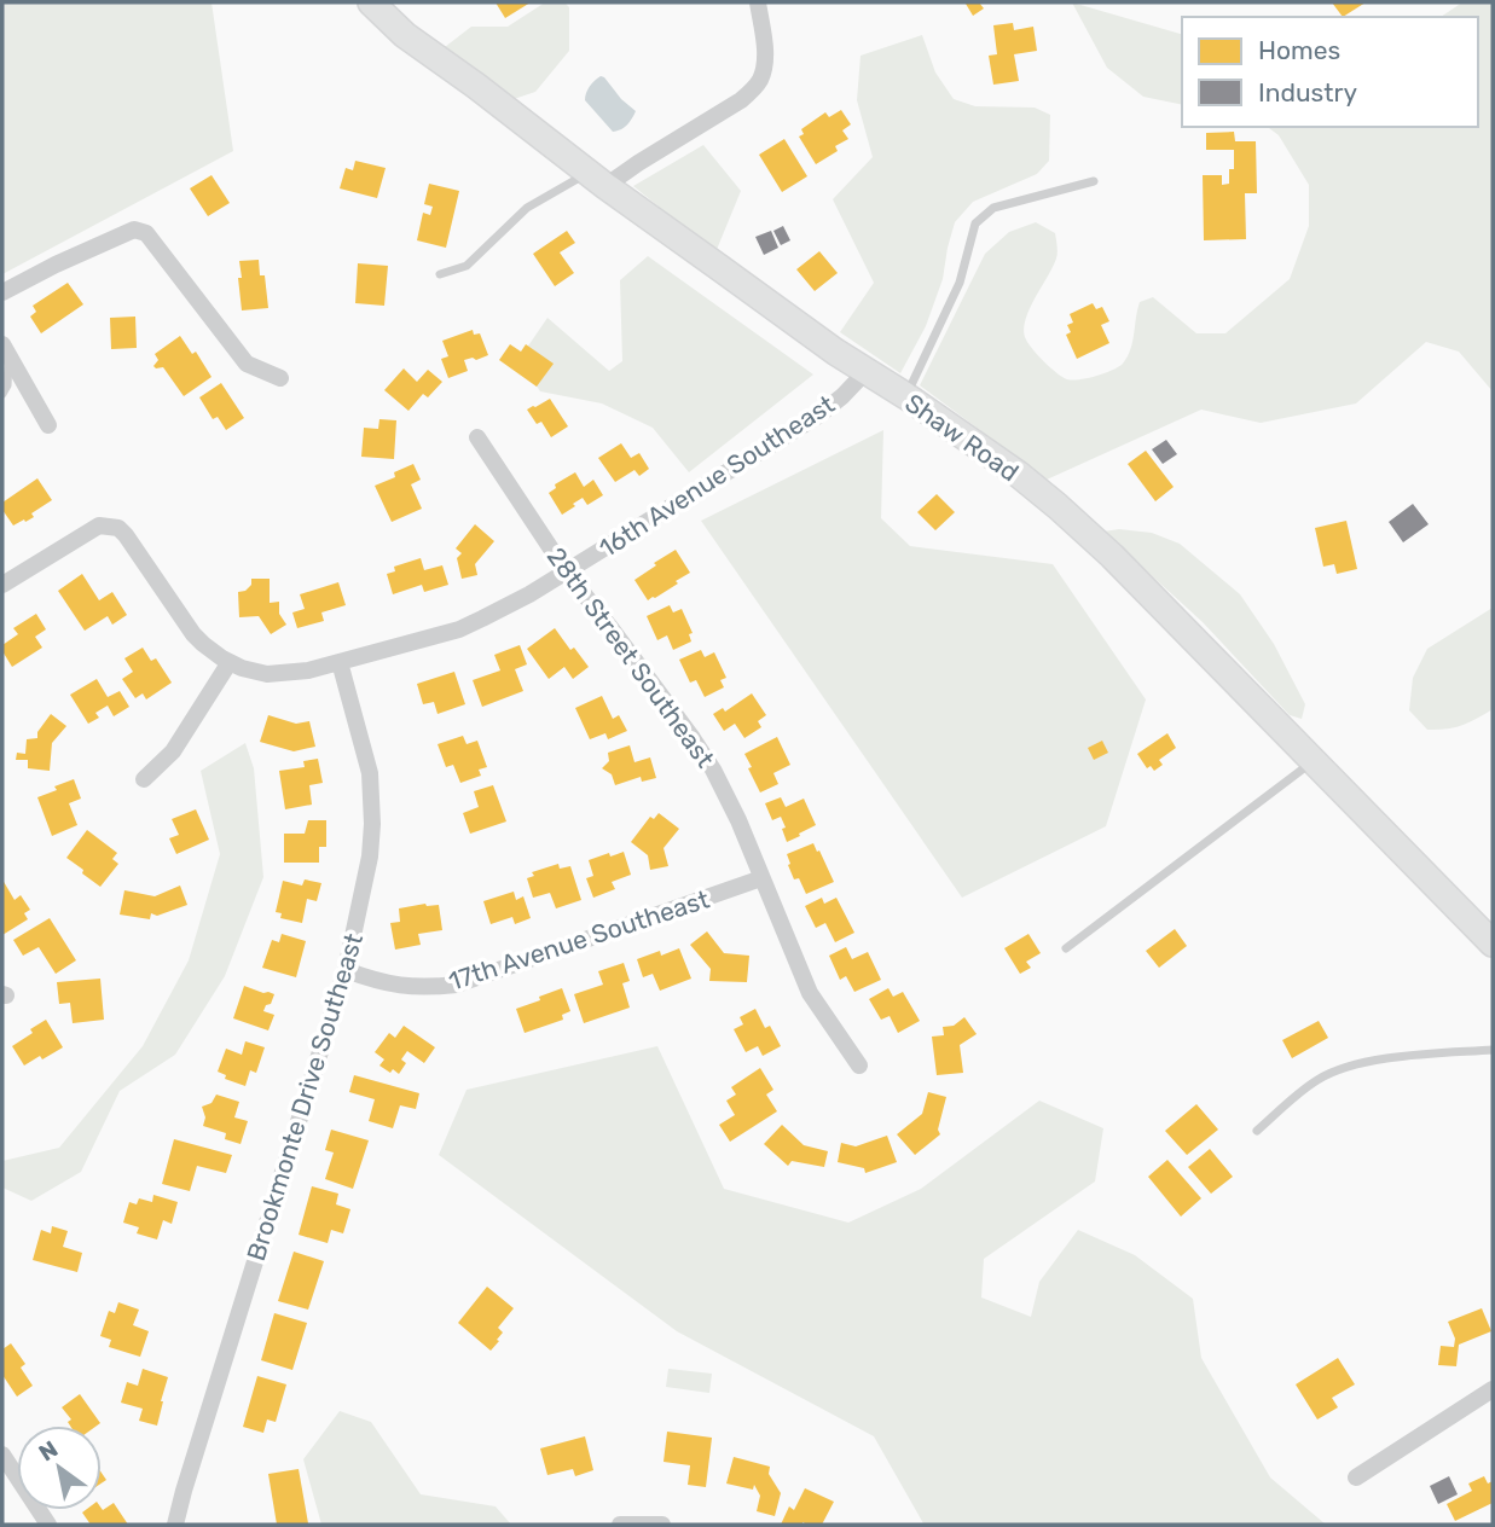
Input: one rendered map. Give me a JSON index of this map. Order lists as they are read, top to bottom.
{
  "streets": {
    "main road": ["Shaw Road"],
    "street": [
      "16th Avenue Southeast",
      "28th Street Southeast",
      "17th Avenue Southeast",
      "Brookmonte Drive Southeast"
    ]
  },
  "crossings": [
    ["Shaw Road", "16th Avenue Southeast"],
    ["16th Avenue Southeast", "28th Street Southeast"],
    ["16th Avenue Southeast", "Brookmonte Drive Southeast"],
    ["28th Street Southeast", "17th Avenue Southeast"],
    ["17th Avenue Southeast", "Brookmonte Drive Southeast"]
  ],
  "legend": ["Homes", "Industry"],
  "north": "top left"
}
